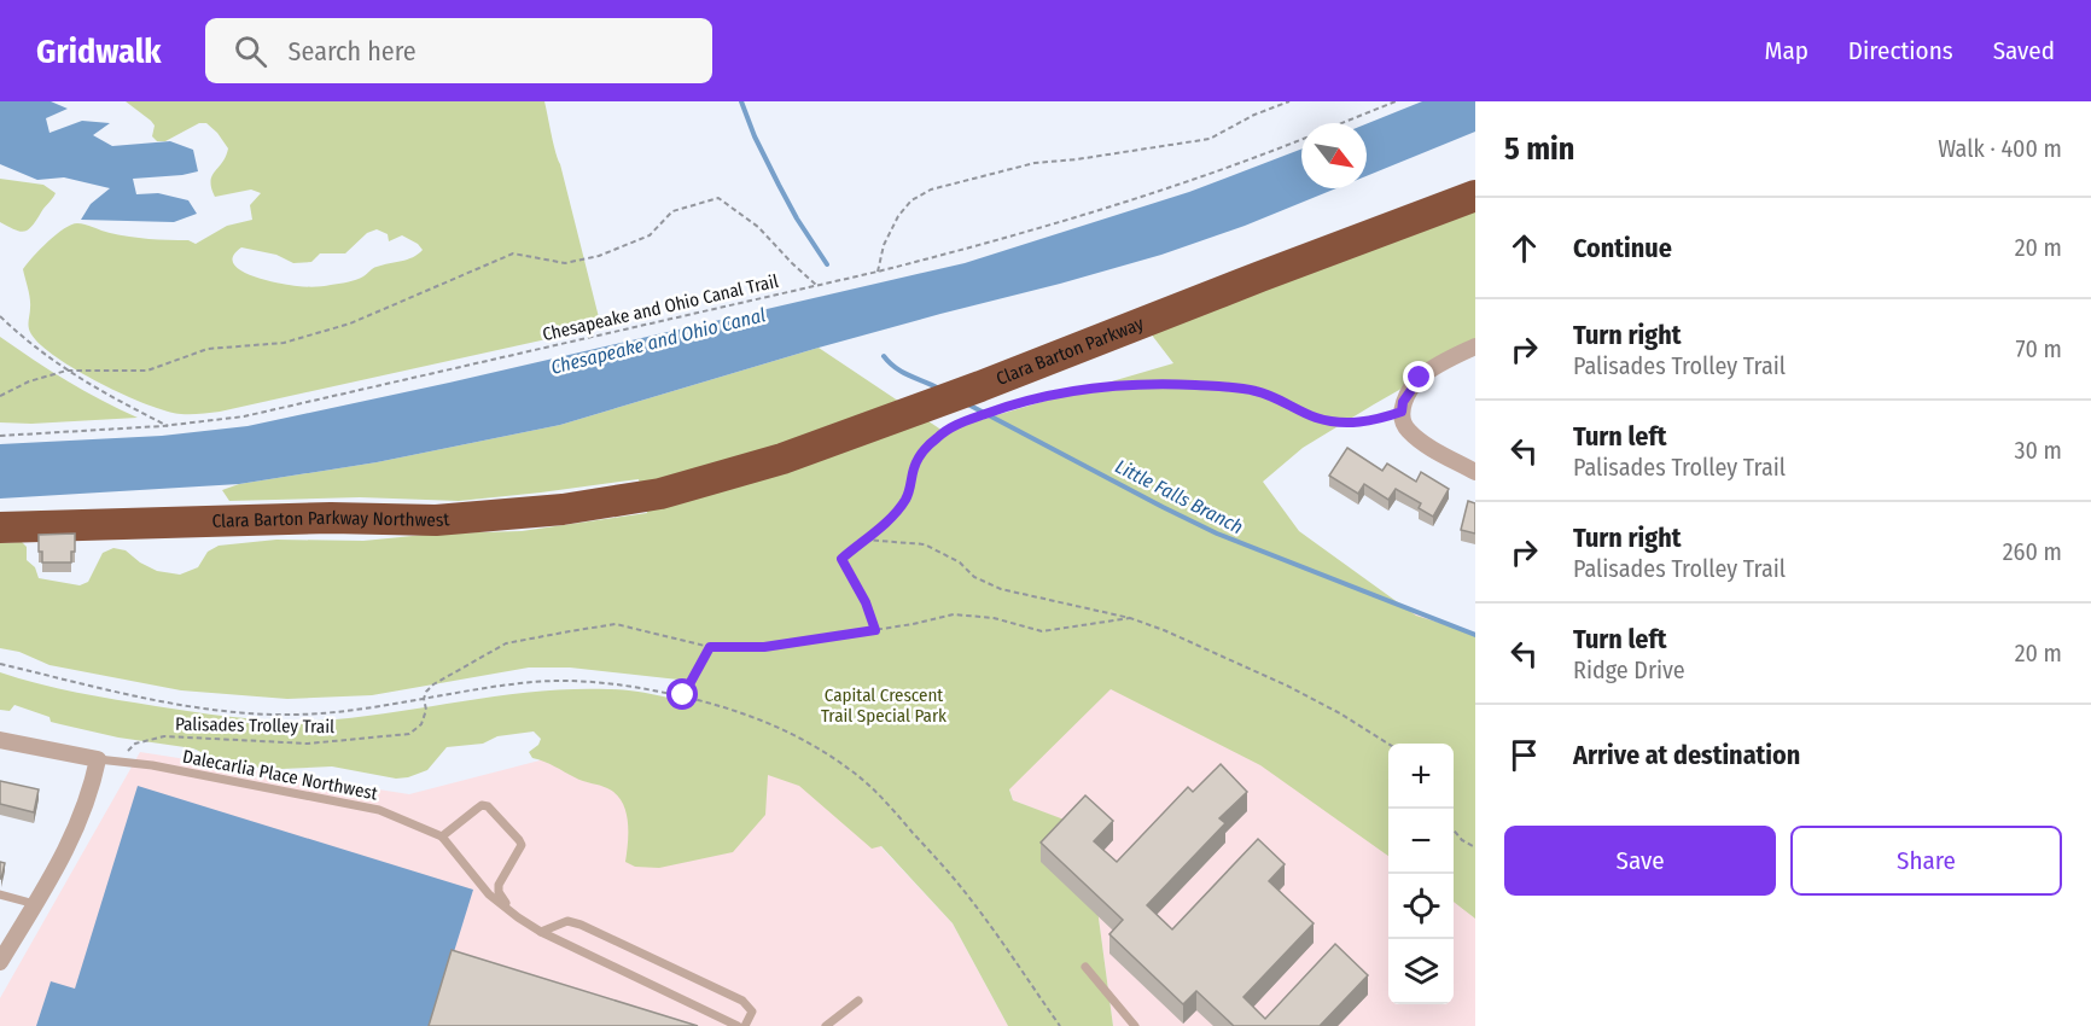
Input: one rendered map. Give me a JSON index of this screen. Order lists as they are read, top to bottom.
{
  "streets": {
    "highway": ["Clara Barton Parkway", "Clara Barton Parkway Northwest"],
    "lane": ["Dalecarlia Place Northwest"],
    "path": ["Chesapeake and Ohio Canal Trail", "Palisades Trolley Trail"]
  },
  "crossings": [
    ["Clara Barton Parkway", "Clara Barton Parkway Northwest"]
  ],
  "water": ["Chesapeake and Ohio Canal", "Little Falls Branch"],
  "parks": ["Capital Crescent Trail Special Park"],
  "north": "bottom right",
  "page": {
    "header": "Gridwalk",
    "search": "Search here",
    "nav": ["Map", "Directions", "Saved"],
    "heading": ["5 min", "Walk · 400 m"],
    "list": [
      ["Continue", "20 m"],
      ["Turn right", "Palisades Trolley Trail", "70 m"],
      ["Turn left", "Palisades Trolley Trail", "30 m"],
      ["Turn right", "Palisades Trolley Trail", "260 m"],
      ["Turn left", "Ridge Drive", "20 m"],
      "Arrive at destination"
    ],
    "map_buttons": ["+", "−"],
    "buttons": ["Save", "Share"]
  }
}
